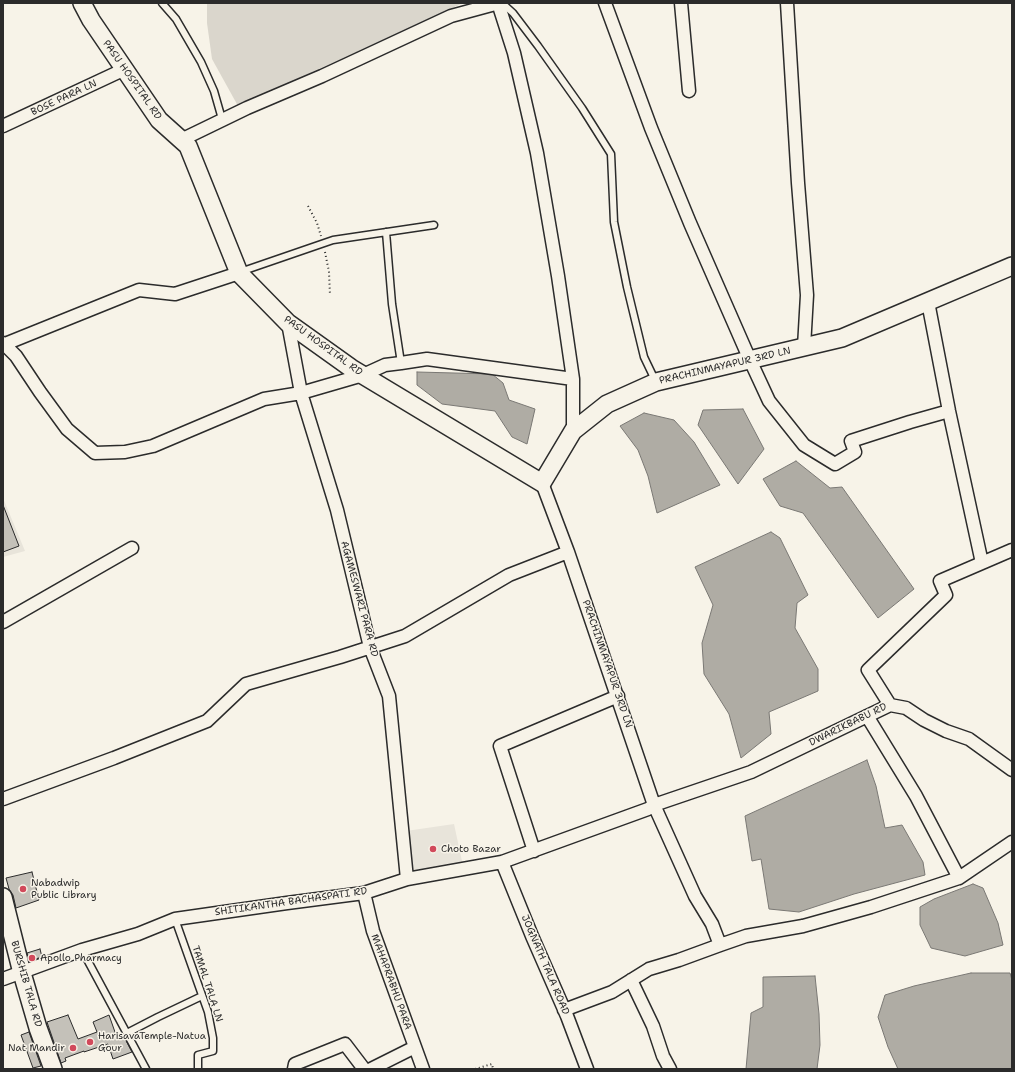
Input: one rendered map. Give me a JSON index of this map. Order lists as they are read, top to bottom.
{
  "streets": {
    "main road": ["PASU HOSPITAL RD", "PRACHINMAYAPUR 3RD LN", "BURSHIB TALA RD"],
    "street": [
      "BOSE PARA LN",
      "AGAMESWARI PARA RD",
      "DWARIKBABU RD",
      "SHITIKANTHA BACHASPATI RD",
      "JOGNATH TALA ROAD",
      "MAHAPRABHU PARA"
    ],
    "lane": ["TAMAL TALA LN"]
  },
  "crossings": [
    ["PASU HOSPITAL RD", "BOSE PARA LN"],
    ["PASU HOSPITAL RD", "PRACHINMAYAPUR 3RD LN"],
    ["PASU HOSPITAL RD", "AGAMESWARI PARA RD"],
    ["PRACHINMAYAPUR 3RD LN", "DWARIKBABU RD"],
    ["PRACHINMAYAPUR 3RD LN", "SHITIKANTHA BACHASPATI RD"],
    ["AGAMESWARI PARA RD", "SHITIKANTHA BACHASPATI RD"],
    ["DWARIKBABU RD", "SHITIKANTHA BACHASPATI RD"],
    ["SHITIKANTHA BACHASPATI RD", "JOGNATH TALA ROAD"],
    ["SHITIKANTHA BACHASPATI RD", "MAHAPRABHU PARA"],
    ["SHITIKANTHA BACHASPATI RD", "BURSHIB TALA RD"],
    ["SHITIKANTHA BACHASPATI RD", "TAMAL TALA LN"]
  ],
  "places": [
    "Choto Bazar",
    "Nabadwip Public Library",
    "Apollo Pharmacy",
    "HarisavaTemple-Natua Gour",
    "Nat Mandir"
  ]
}
